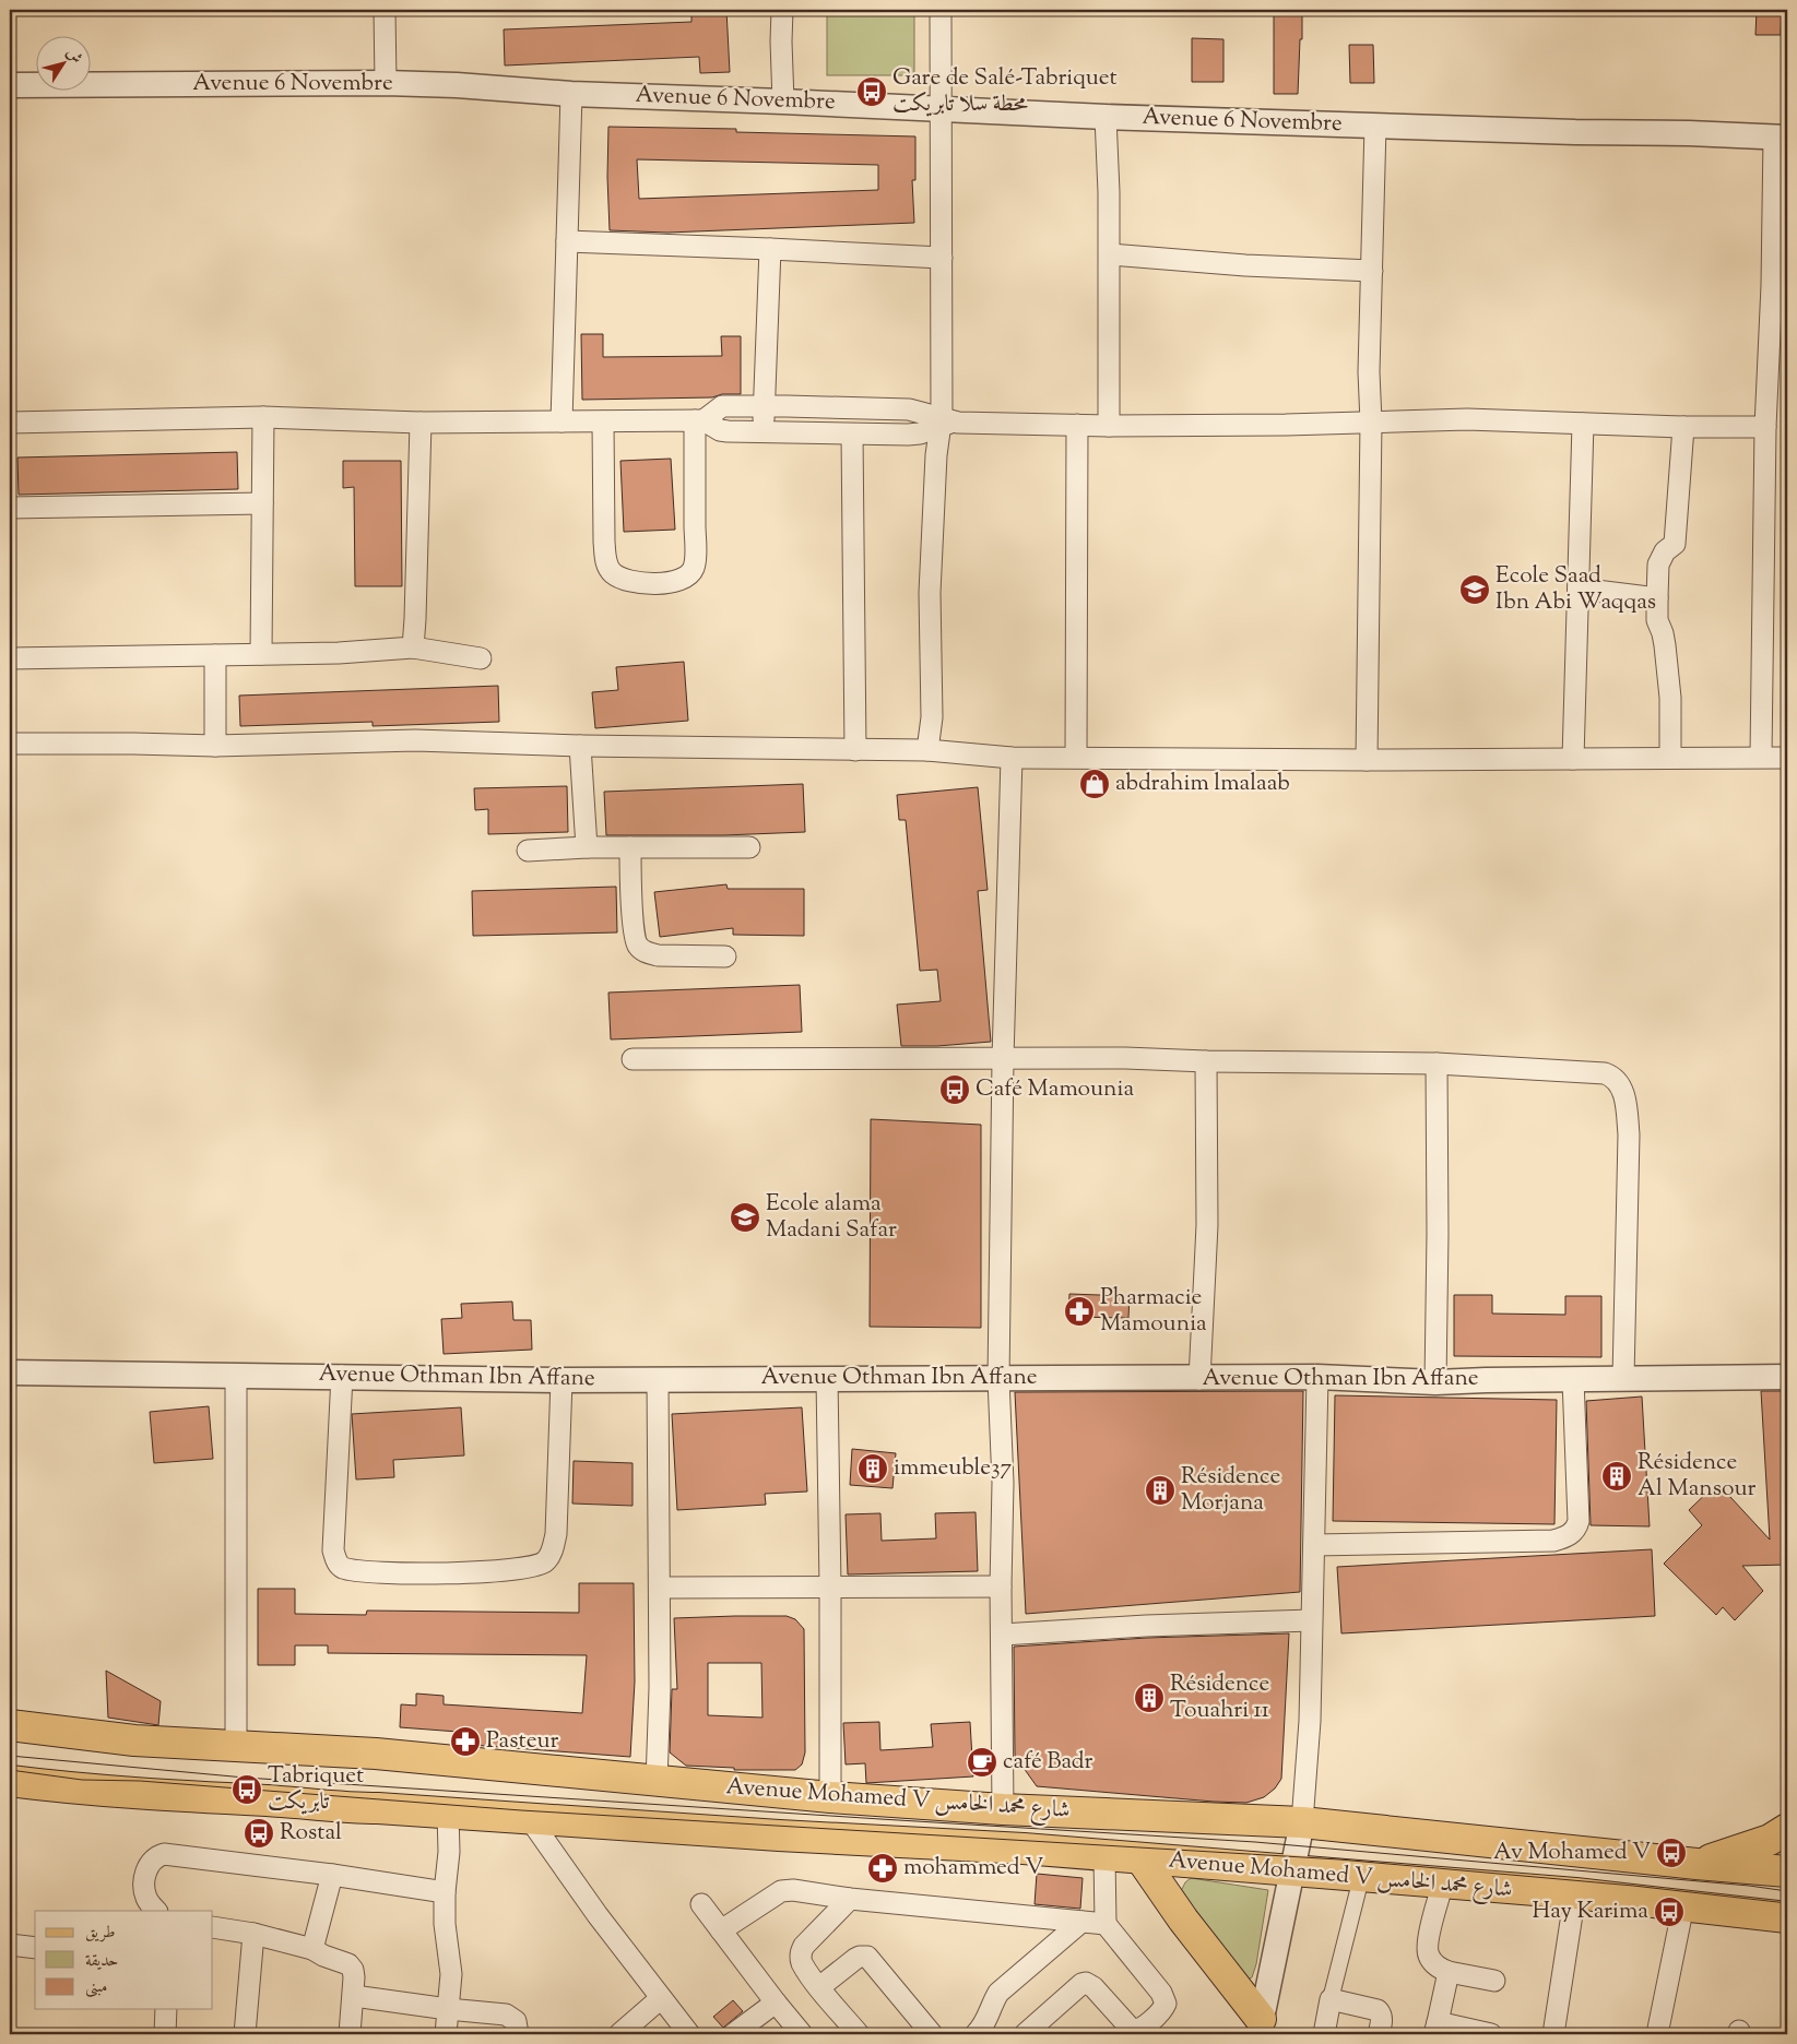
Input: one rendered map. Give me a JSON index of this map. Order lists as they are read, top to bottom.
{
  "streets": {
    "main road": ["Avenue Mohamed V شارع محمد الخامس"],
    "street": ["Avenue 6 Novembre", "Avenue Othman Ibn Affane"]
  },
  "places": {
    "bus stop": [
      "Gare de Salé-Tabriquet محطة سلا تابريكت",
      "Café Mamounia",
      "Tabriquet تابريكت",
      "Rostal",
      "Av Mohamed V",
      "Hay Karima"
    ],
    "school or university": ["Ecole Saad Ibn Abi Waqqas", "Ecole alama Madani Safar"],
    "shop": ["abdrahim lmalaab"],
    "pharmacy": ["Pharmacie Mamounia", "Pasteur", "mohammed V"],
    "building": [
      "immeuble37",
      "Résidence Al Mansour",
      "Résidence Morjana",
      "Résidence Touahri 11"
    ],
    "cafe": ["café Badr"]
  },
  "legend": ["طريق", "حديقة", "مبنى"],
  "north": "top right"
}
